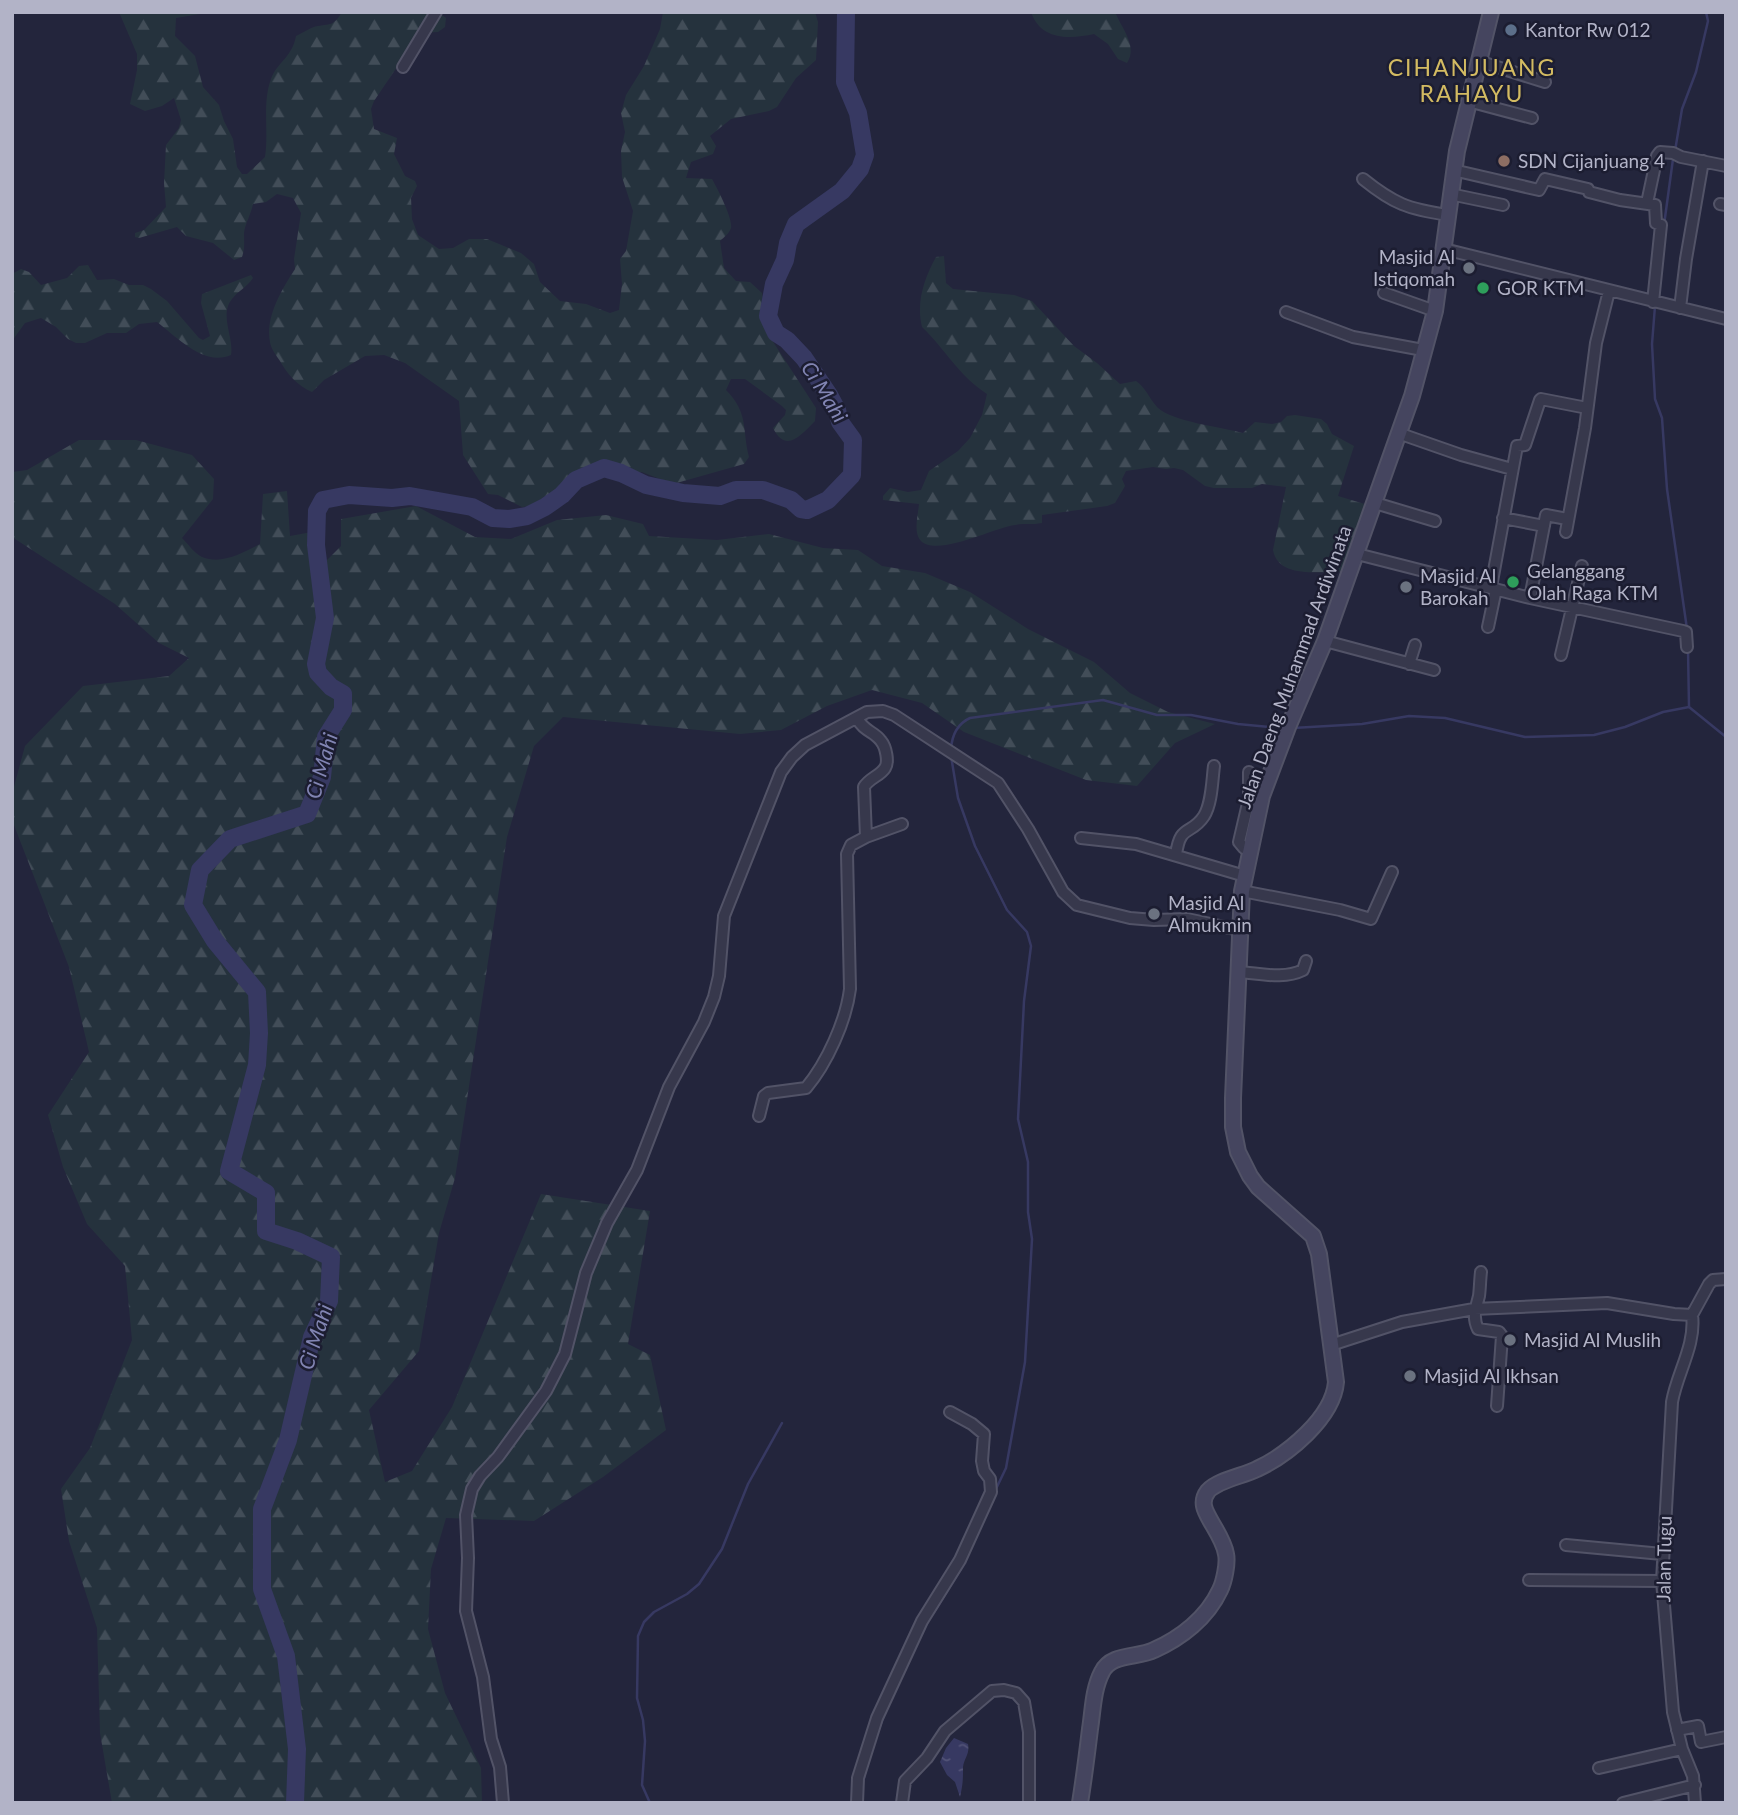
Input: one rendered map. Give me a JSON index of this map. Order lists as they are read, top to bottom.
{
  "streets": {
    "main road": ["Jalan Daeng Muhammad Ardiwinata"],
    "street": ["Jalan Tugu"]
  },
  "districts": ["CIHANJUANG RAHAYU"],
  "water": ["Ci Mahi"],
  "places": [
    "Kantor Rw 012",
    "SDN Cijanjuang 4",
    "Masjid Al Istiqomah",
    "GOR KTM",
    "Gelanggang Olah Raga KTM",
    "Masjid Al Barokah",
    "Masjid Al Almukmin",
    "Masjid Al Muslih",
    "Masjid Al Ikhsan"
  ]
}
